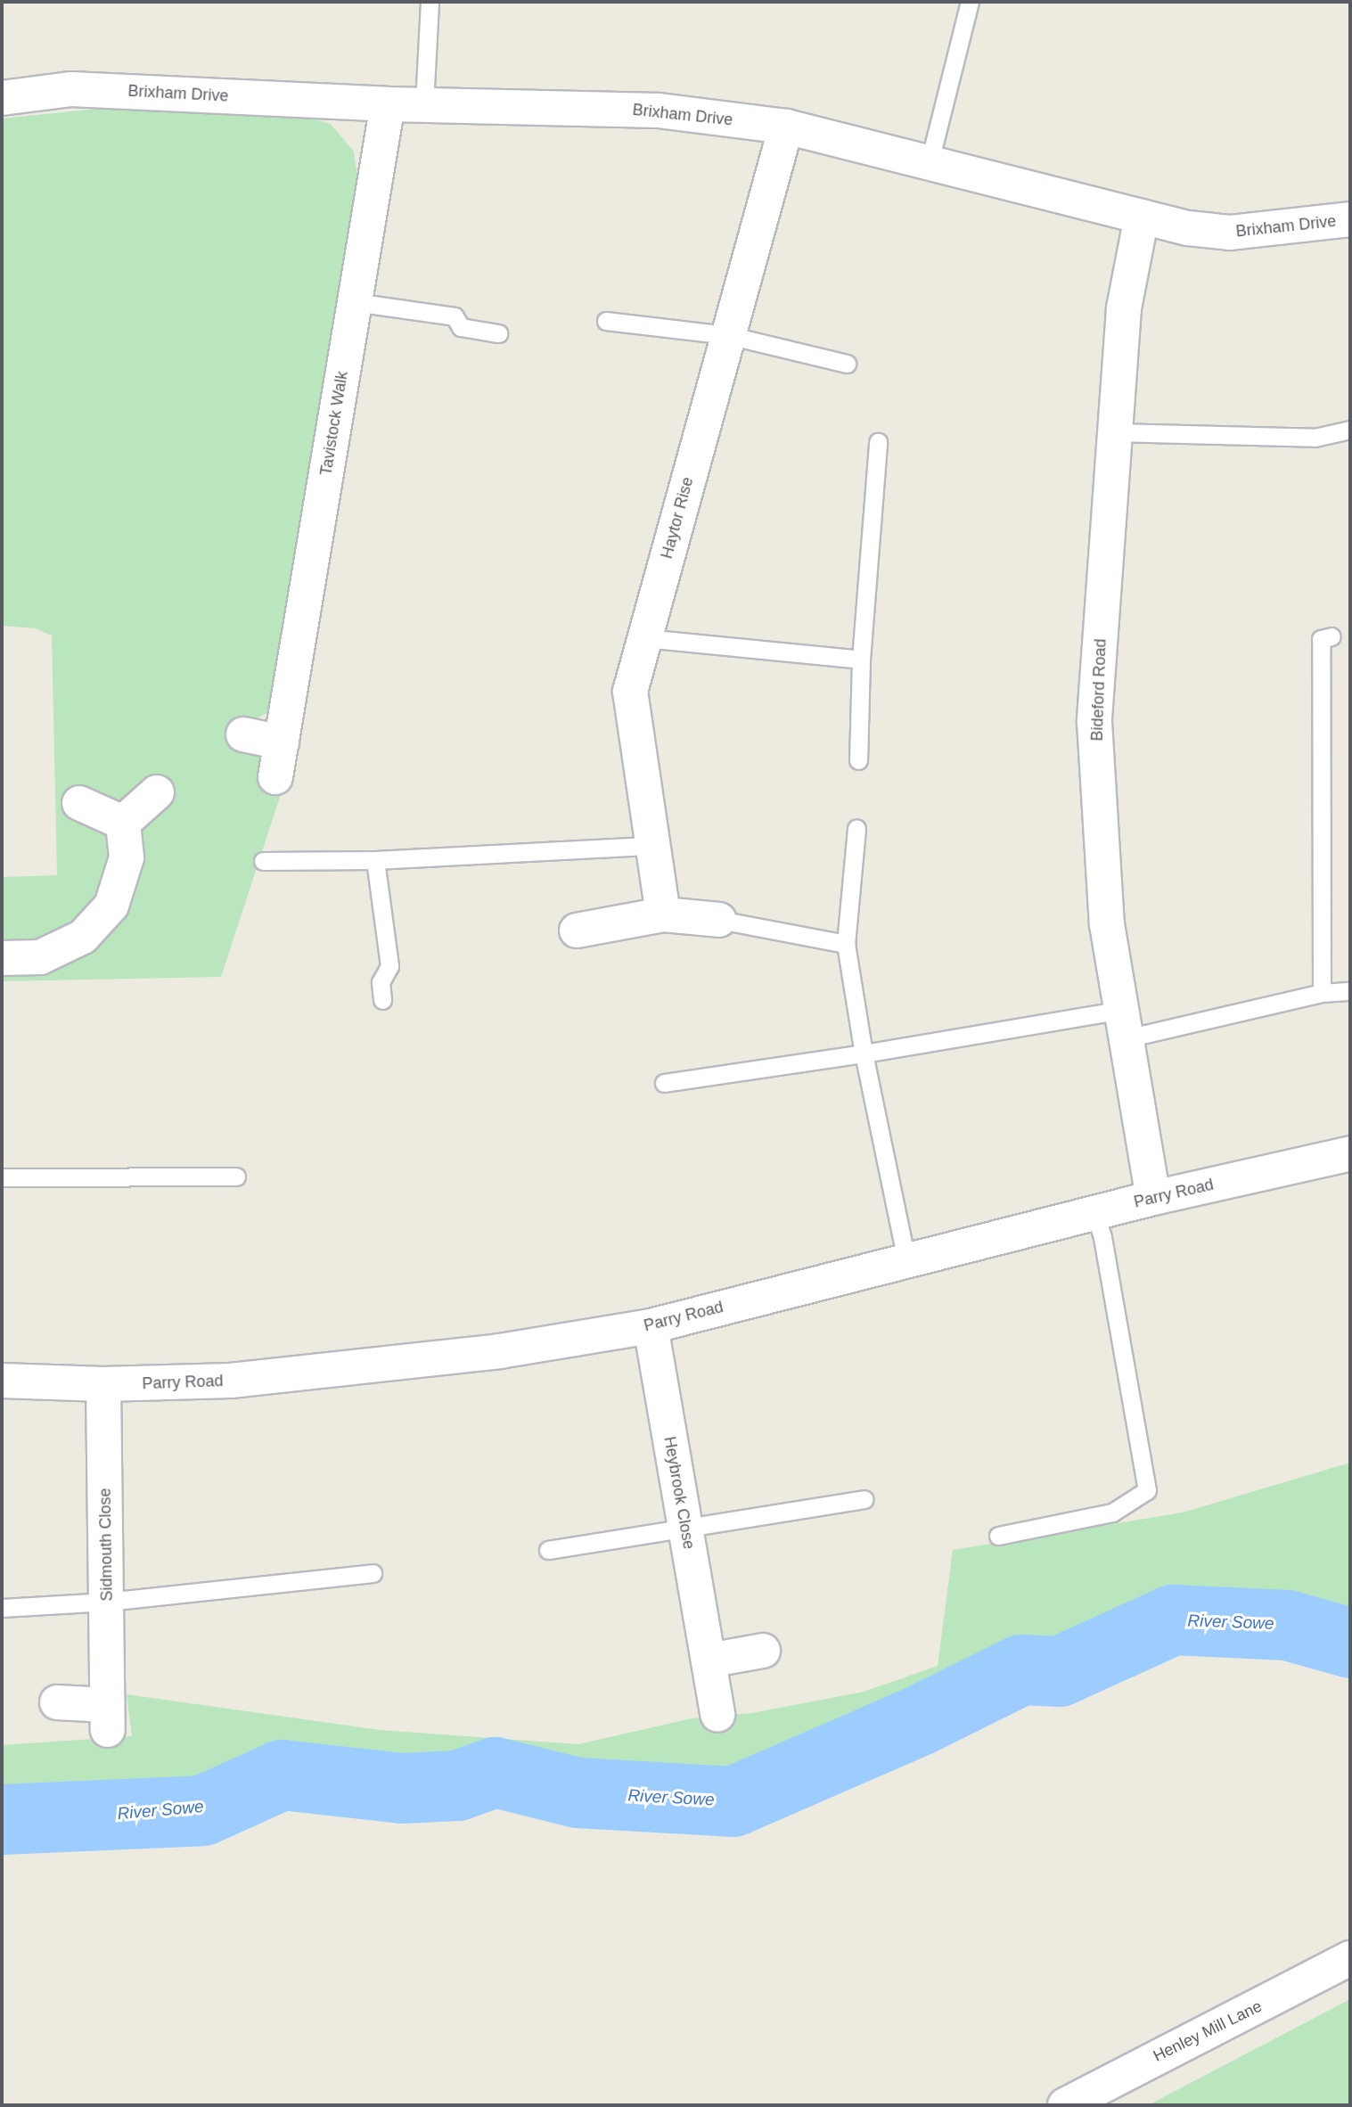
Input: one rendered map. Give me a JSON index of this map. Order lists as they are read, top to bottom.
{
  "streets": {
    "street": [
      "Brixham Drive",
      "Tavistock Walk",
      "Haytor Rise",
      "Bideford Road",
      "Parry Road",
      "Heybrook Close",
      "Sidmouth Close",
      "Henley Mill Lane"
    ]
  },
  "crossings": [
    ["Brixham Drive", "Tavistock Walk"],
    ["Brixham Drive", "Haytor Rise"],
    ["Brixham Drive", "Bideford Road"],
    ["Bideford Road", "Parry Road"],
    ["Parry Road", "Heybrook Close"],
    ["Parry Road", "Sidmouth Close"]
  ],
  "water": ["River Sowe"]
}
